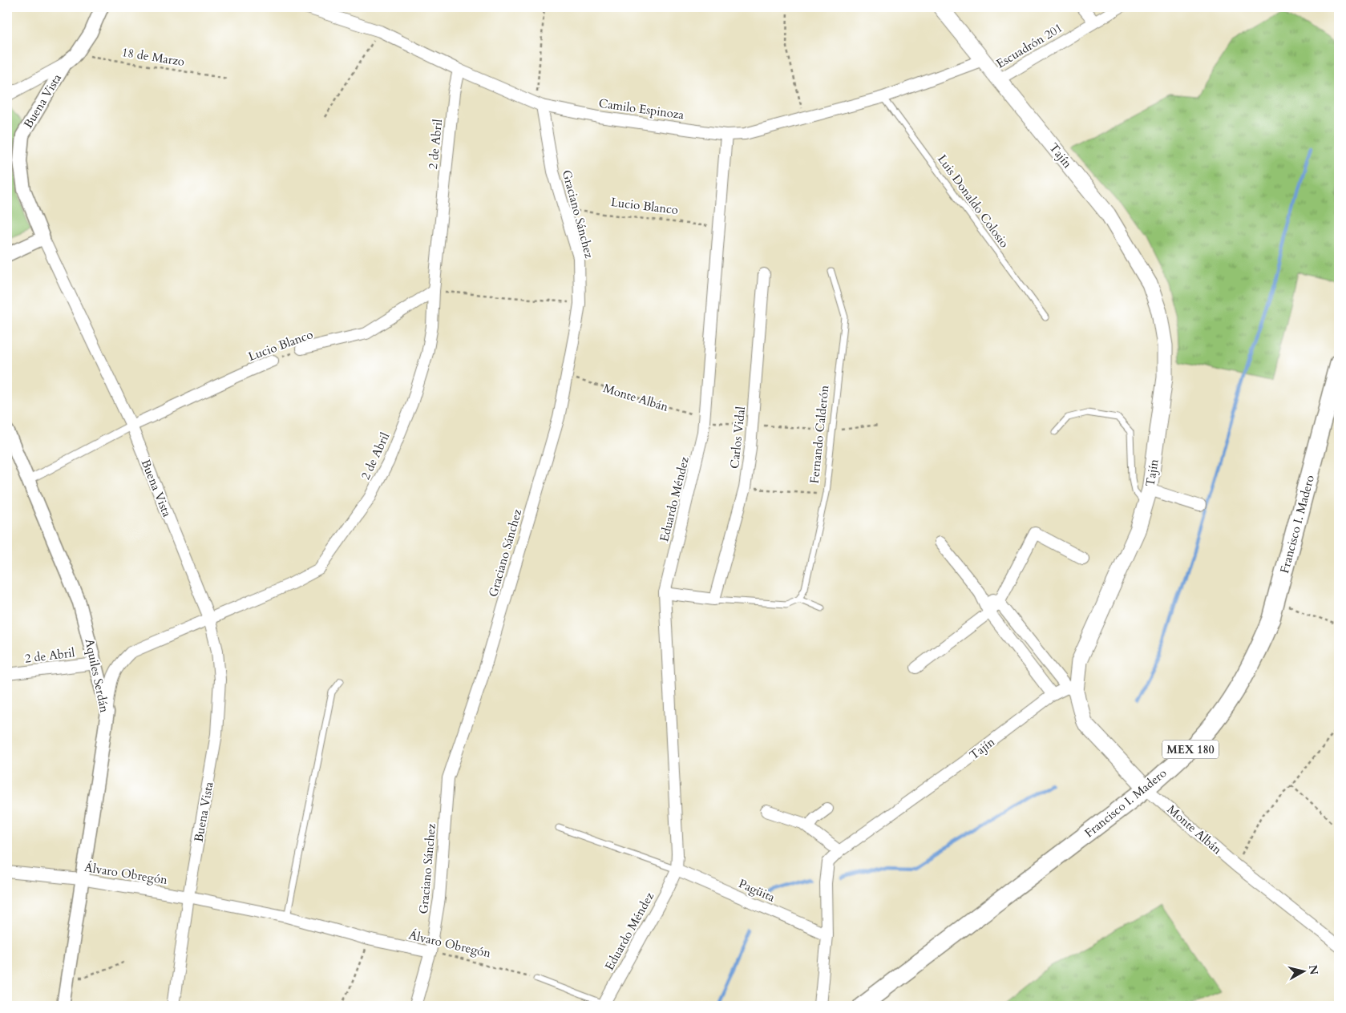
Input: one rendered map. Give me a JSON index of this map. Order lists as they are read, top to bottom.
{
  "streets": {
    "main road": [
      "Tajín",
      "Monte Albán",
      "Francisco I. Madero",
      "MEX 180"
    ],
    "street": [
      "Escuadrón 201",
      "Buena Vista",
      "Camilo Espinoza",
      "2 de Abril",
      "Lucio Blanco",
      "Graciano Sánchez",
      "Carlos Vidal",
      "Eduardo Méndez",
      "Aquiles Serdán",
      "Álvaro Obregón",
      "Pagüita"
    ],
    "lane": ["Luis Donaldo Colosio", "Fernando Calderón"],
    "path": ["18 de Marzo"]
  },
  "crossings": [
    ["Escuadrón 201", "Tajín"],
    ["18 de Marzo", "Buena Vista"],
    ["Buena Vista", "2 de Abril"],
    ["Buena Vista", "Lucio Blanco"],
    ["Buena Vista", "Álvaro Obregón"],
    ["Camilo Espinoza", "2 de Abril"],
    ["Camilo Espinoza", "Tajín"],
    ["Camilo Espinoza", "Luis Donaldo Colosio"],
    ["Camilo Espinoza", "Graciano Sánchez"],
    ["Camilo Espinoza", "Eduardo Méndez"],
    ["2 de Abril", "Lucio Blanco"],
    ["2 de Abril", "Aquiles Serdán"],
    ["Tajín", "Monte Albán"],
    ["Tajín", "Pagüita"],
    ["Lucio Blanco", "Graciano Sánchez"],
    ["Lucio Blanco", "Eduardo Méndez"],
    ["Lucio Blanco", "Aquiles Serdán"],
    ["Graciano Sánchez", "Monte Albán"],
    ["Graciano Sánchez", "Álvaro Obregón"],
    ["Monte Albán", "Fernando Calderón"],
    ["Monte Albán", "Carlos Vidal"],
    ["Monte Albán", "Eduardo Méndez"],
    ["Monte Albán", "Francisco I. Madero"],
    ["Eduardo Méndez", "Pagüita"],
    ["Aquiles Serdán", "Álvaro Obregón"]
  ],
  "north": "right"
}
